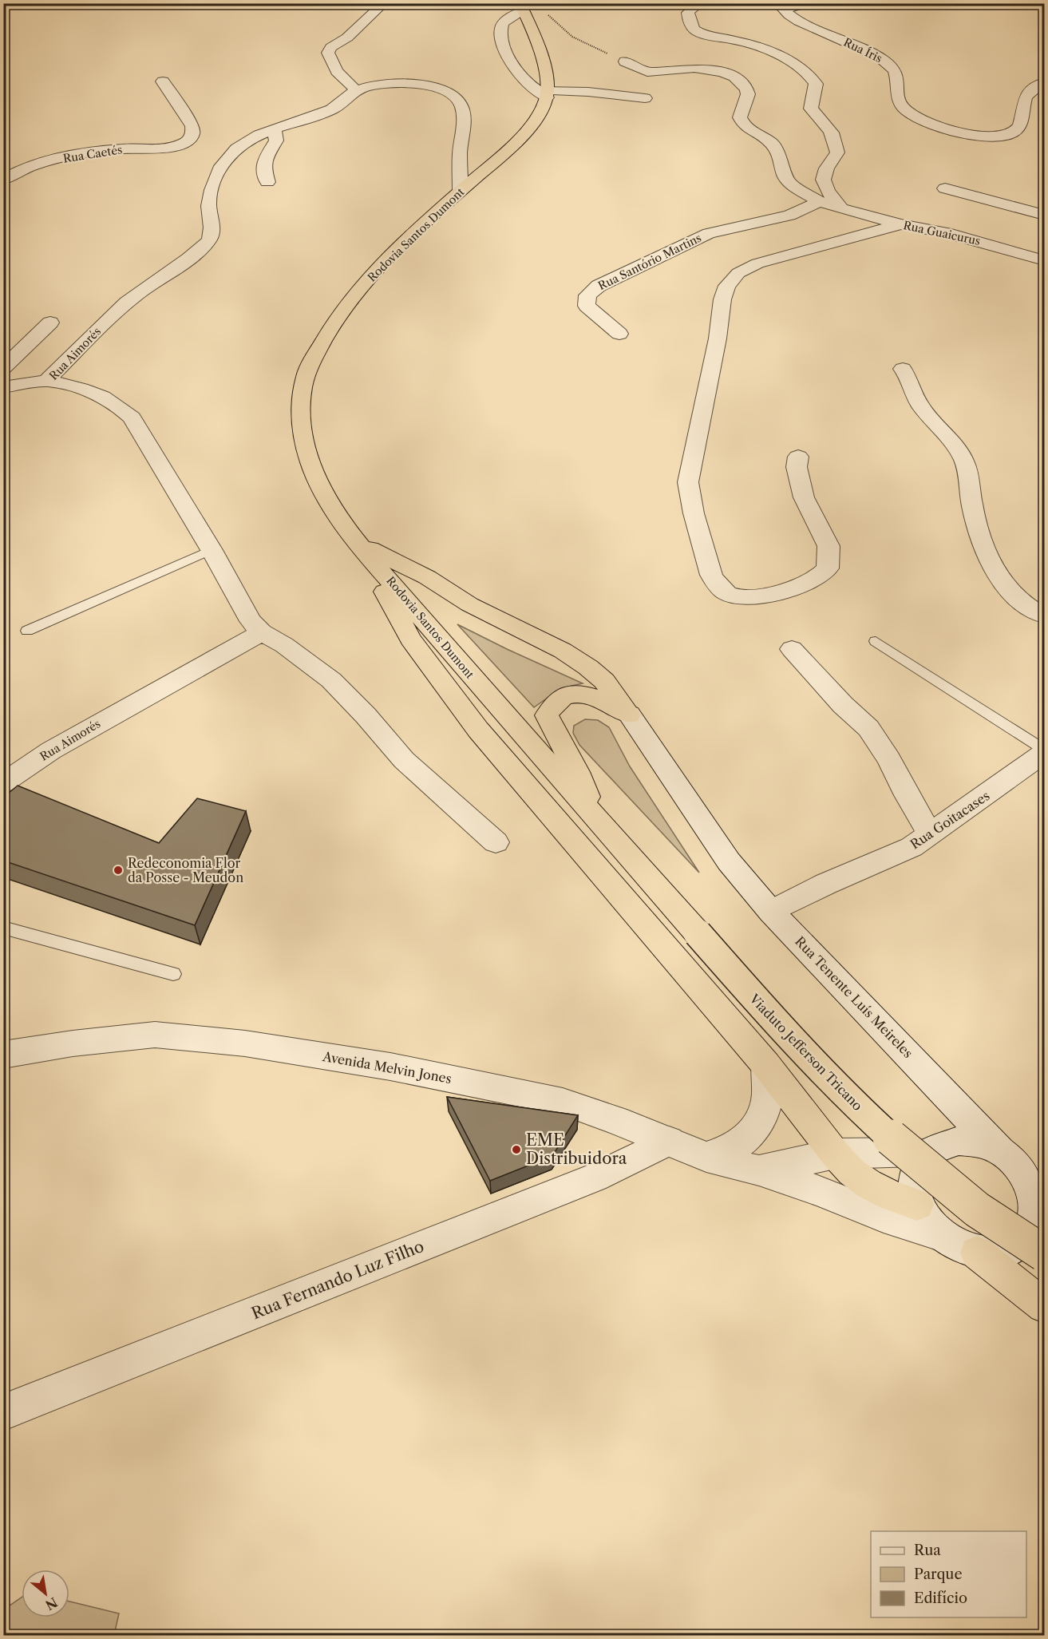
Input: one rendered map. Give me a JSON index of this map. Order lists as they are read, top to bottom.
{
  "streets": {
    "highway": ["Rodovia Santos Dumont", "Viaduto Jefferson Tricano"],
    "street": [
      "Rua Íris",
      "Rua Caetés",
      "Rua Guaicurus",
      "Rua Santório Martins",
      "Rua Aimorés",
      "Rua Goitacases",
      "Rua Tenente Luís Meireles",
      "Avenida Melvin Jones",
      "Rua Fernando Luz Filho"
    ]
  },
  "crossings": [
    ["Rua Guaicurus", "Rua Santório Martins"],
    ["Rodovia Santos Dumont", "Viaduto Jefferson Tricano"],
    ["Rua Goitacases", "Rua Tenente Luís Meireles"],
    ["Rua Tenente Luís Meireles", "Avenida Melvin Jones"],
    ["Avenida Melvin Jones", "Rua Fernando Luz Filho"]
  ],
  "places": ["Redeconomia Flor da Posse - Meudon", "EME Distribuidora"],
  "legend": ["Rua", "Parque", "Edifício"],
  "north": "bottom right"
}
